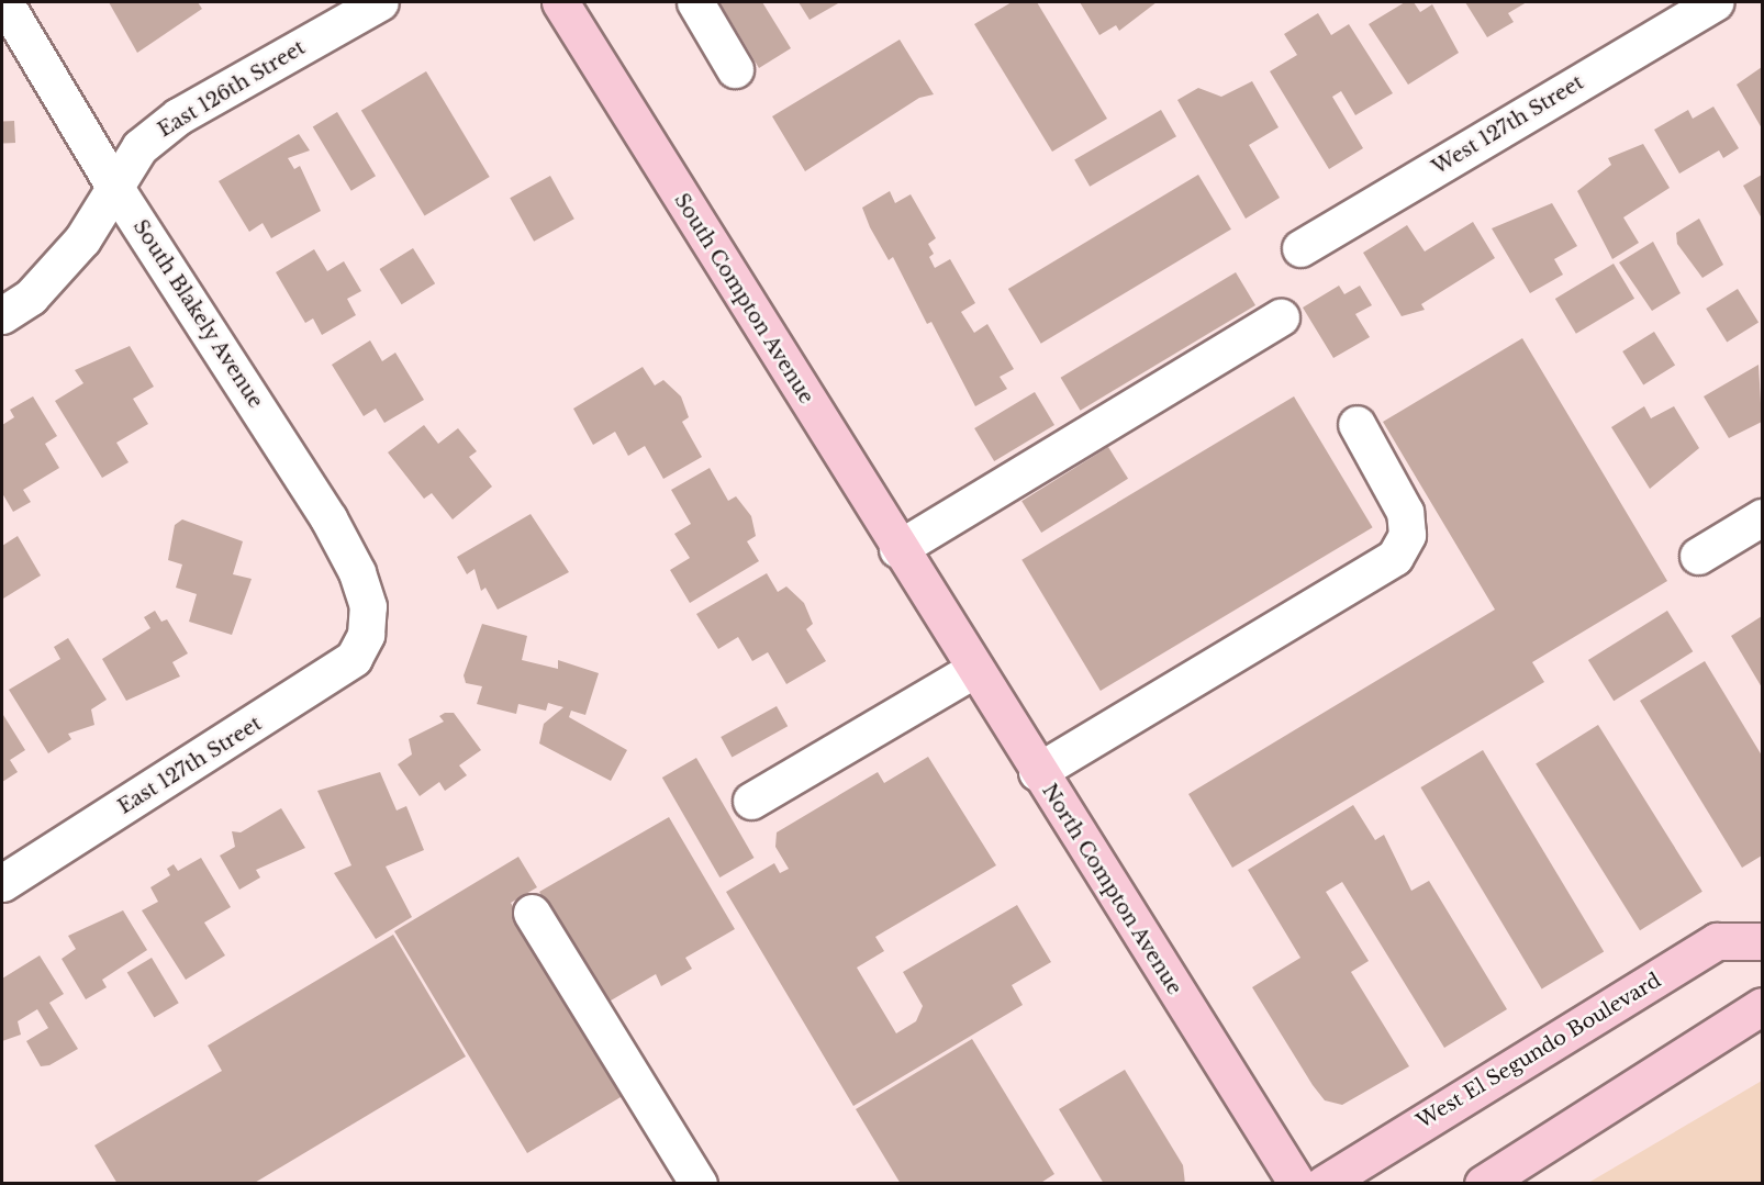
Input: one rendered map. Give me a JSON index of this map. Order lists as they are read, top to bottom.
{
  "streets": {
    "main road": ["South Compton Avenue", "North Compton Avenue", "West El Segundo Boulevard"],
    "street": [
      "East 126th Street",
      "West 127th Street",
      "South Blakely Avenue",
      "East 127th Street"
    ]
  },
  "crossings": [
    ["East 126th Street", "South Blakely Avenue"],
    ["South Compton Avenue", "North Compton Avenue"],
    ["South Blakely Avenue", "East 127th Street"]
  ]
}
